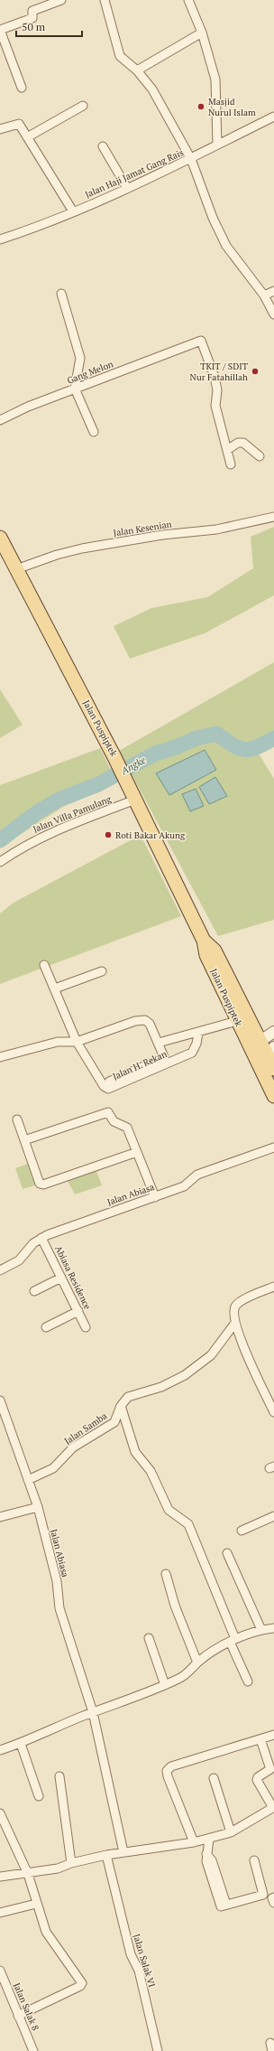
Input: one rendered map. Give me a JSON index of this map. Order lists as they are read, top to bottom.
{
  "streets": {
    "main road": ["Jalan Puspiptek"],
    "street": [
      "Jalan Haji Jamat Gang Rais",
      "Gang Melon",
      "Jalan Kesenian",
      "Jalan Villa Pamulang",
      "Jalan H. Rekan",
      "Jalan Abiasa",
      "Abiasa Residence",
      "Jalan Samba",
      "Jalan Salak VI",
      "Jalan Salak 8"
    ]
  },
  "crossings": [
    ["Jalan Kesenian", "Jalan Puspiptek"],
    ["Jalan Puspiptek", "Jalan Villa Pamulang"],
    ["Jalan Abiasa", "Abiasa Residence"],
    ["Jalan Abiasa", "Jalan Samba"]
  ],
  "water": ["Angke"],
  "places": ["Masjid Nurul Islam", "TKIT / SDIT Nur Fatahillah", "Roti Bakar Akung"],
  "scale_bar": "50 m"
}
